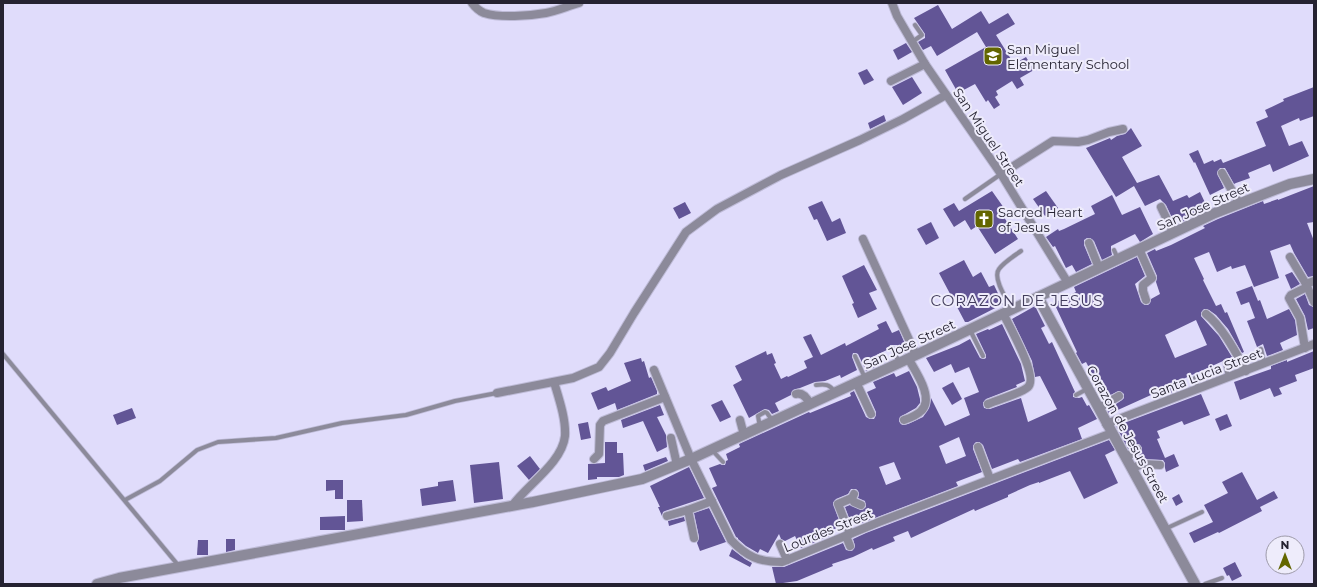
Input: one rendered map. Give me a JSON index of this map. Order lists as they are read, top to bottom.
{
  "streets": {
    "street": [
      "San Miguel Street",
      "San Jose Street",
      "Santa Lucia Street",
      "Corazon de Jesus Street",
      "Lourdes Street"
    ]
  },
  "crossings": [
    ["San Miguel Street", "San Jose Street"],
    ["San Jose Street", "Corazon de Jesus Street"],
    ["San Jose Street", "Lourdes Street"],
    ["Santa Lucia Street", "Corazon de Jesus Street"],
    ["Corazon de Jesus Street", "Lourdes Street"]
  ],
  "districts": ["CORAZON DE JESUS"],
  "places": {
    "school or university": ["San Miguel Elementary School"],
    "church": ["Sacred Heart of Jesus"]
  },
  "north": "top"
}
